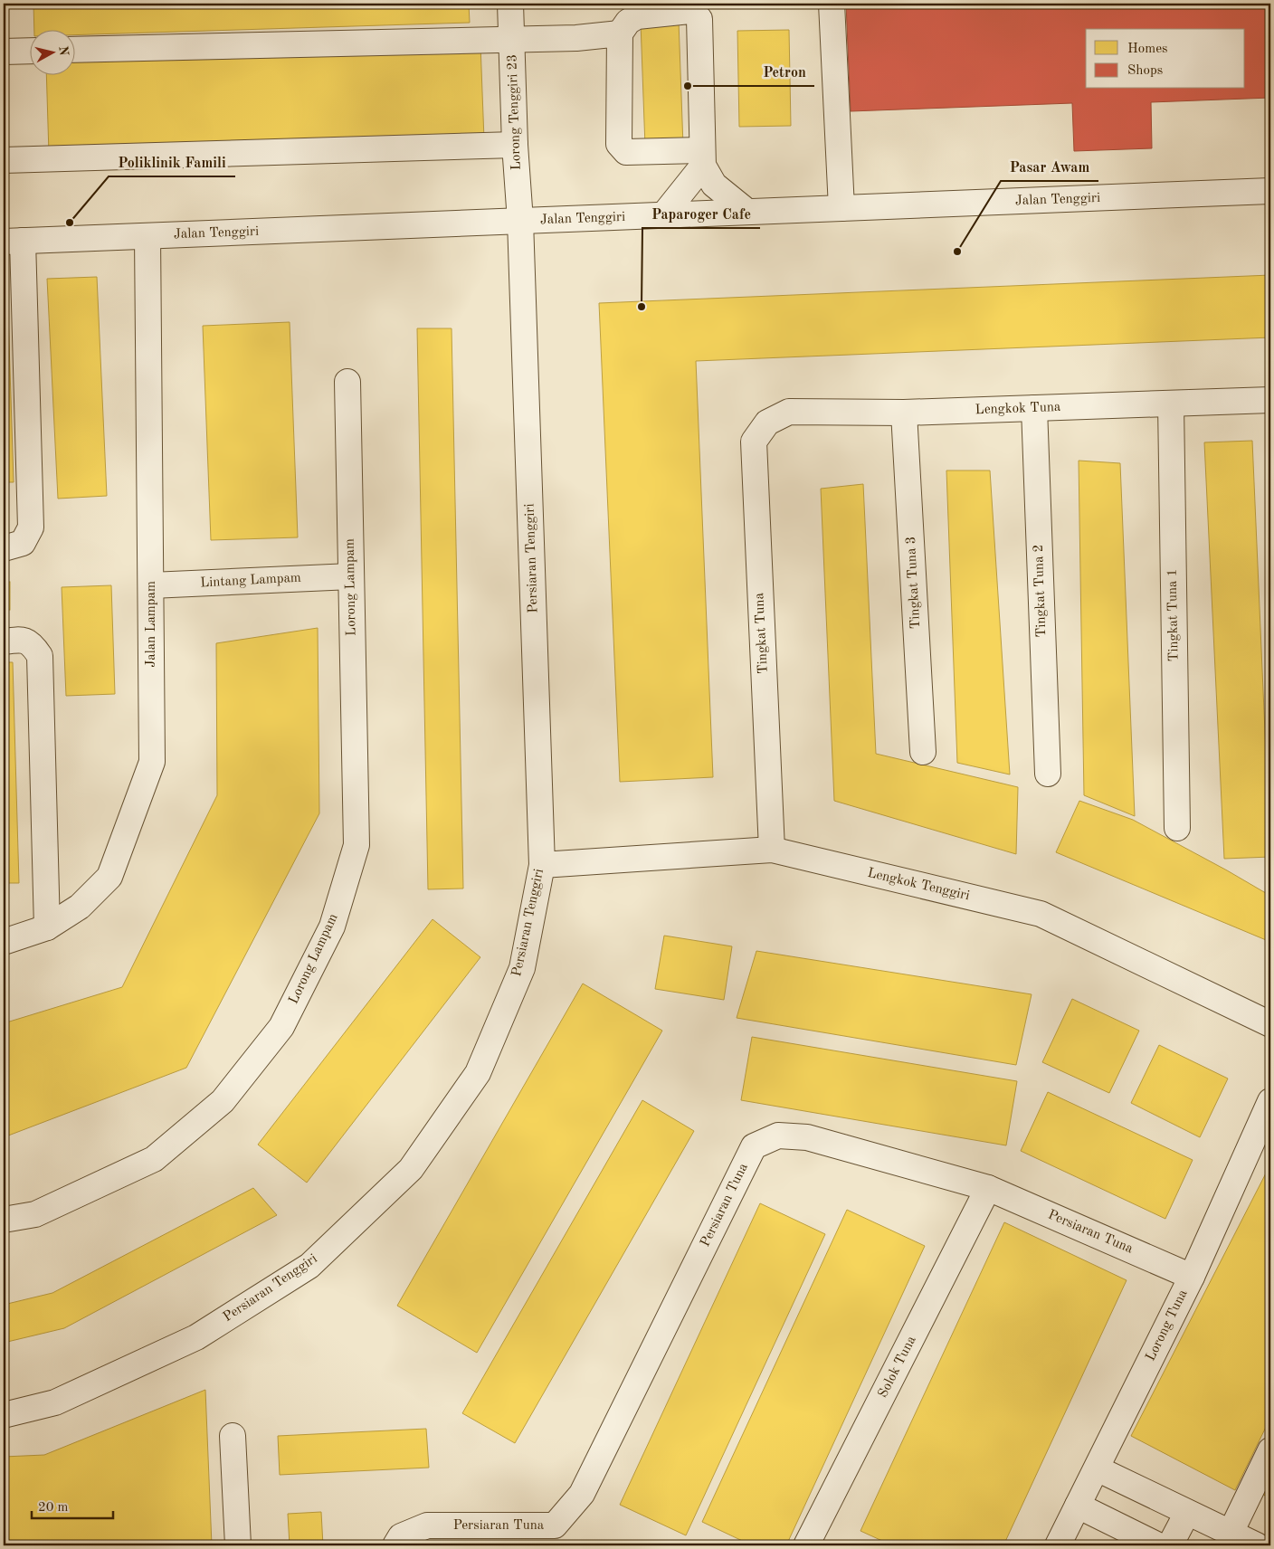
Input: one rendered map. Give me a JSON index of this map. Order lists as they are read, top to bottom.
{
  "streets": {
    "street": [
      "Lorong Tenggiri 23",
      "Jalan Tenggiri",
      "Lengkok Tuna",
      "Persiaran Tenggiri",
      "Lintang Lampam",
      "Tingkat Tuna 3",
      "Lorong Lampam",
      "Tingkat Tuna 2",
      "Tingkat Tuna 1",
      "Jalan Lampam",
      "Tingkat Tuna",
      "Lengkok Tenggiri",
      "Persiaran Tuna",
      "Lorong Tuna",
      "Solok Tuna"
    ]
  },
  "crossings": [
    ["Lorong Tenggiri 23", "Jalan Tenggiri"],
    ["Lorong Tenggiri 23", "Persiaran Tenggiri"],
    ["Jalan Tenggiri", "Persiaran Tenggiri"],
    ["Jalan Tenggiri", "Jalan Lampam"],
    ["Lengkok Tuna", "Tingkat Tuna 3"],
    ["Lengkok Tuna", "Tingkat Tuna 2"],
    ["Lengkok Tuna", "Tingkat Tuna 1"],
    ["Lengkok Tuna", "Tingkat Tuna"],
    ["Persiaran Tenggiri", "Lengkok Tenggiri"],
    ["Lintang Lampam", "Lorong Lampam"],
    ["Lintang Lampam", "Jalan Lampam"],
    ["Tingkat Tuna", "Lengkok Tenggiri"],
    ["Persiaran Tuna", "Lorong Tuna"],
    ["Persiaran Tuna", "Solok Tuna"]
  ],
  "places": [
    "Petron",
    "Poliklinik Famili",
    "Pasar Awam",
    "Paparoger Cafe"
  ],
  "legend": ["Homes", "Shops"],
  "scale_bar": "20 m",
  "north": "right"
}
